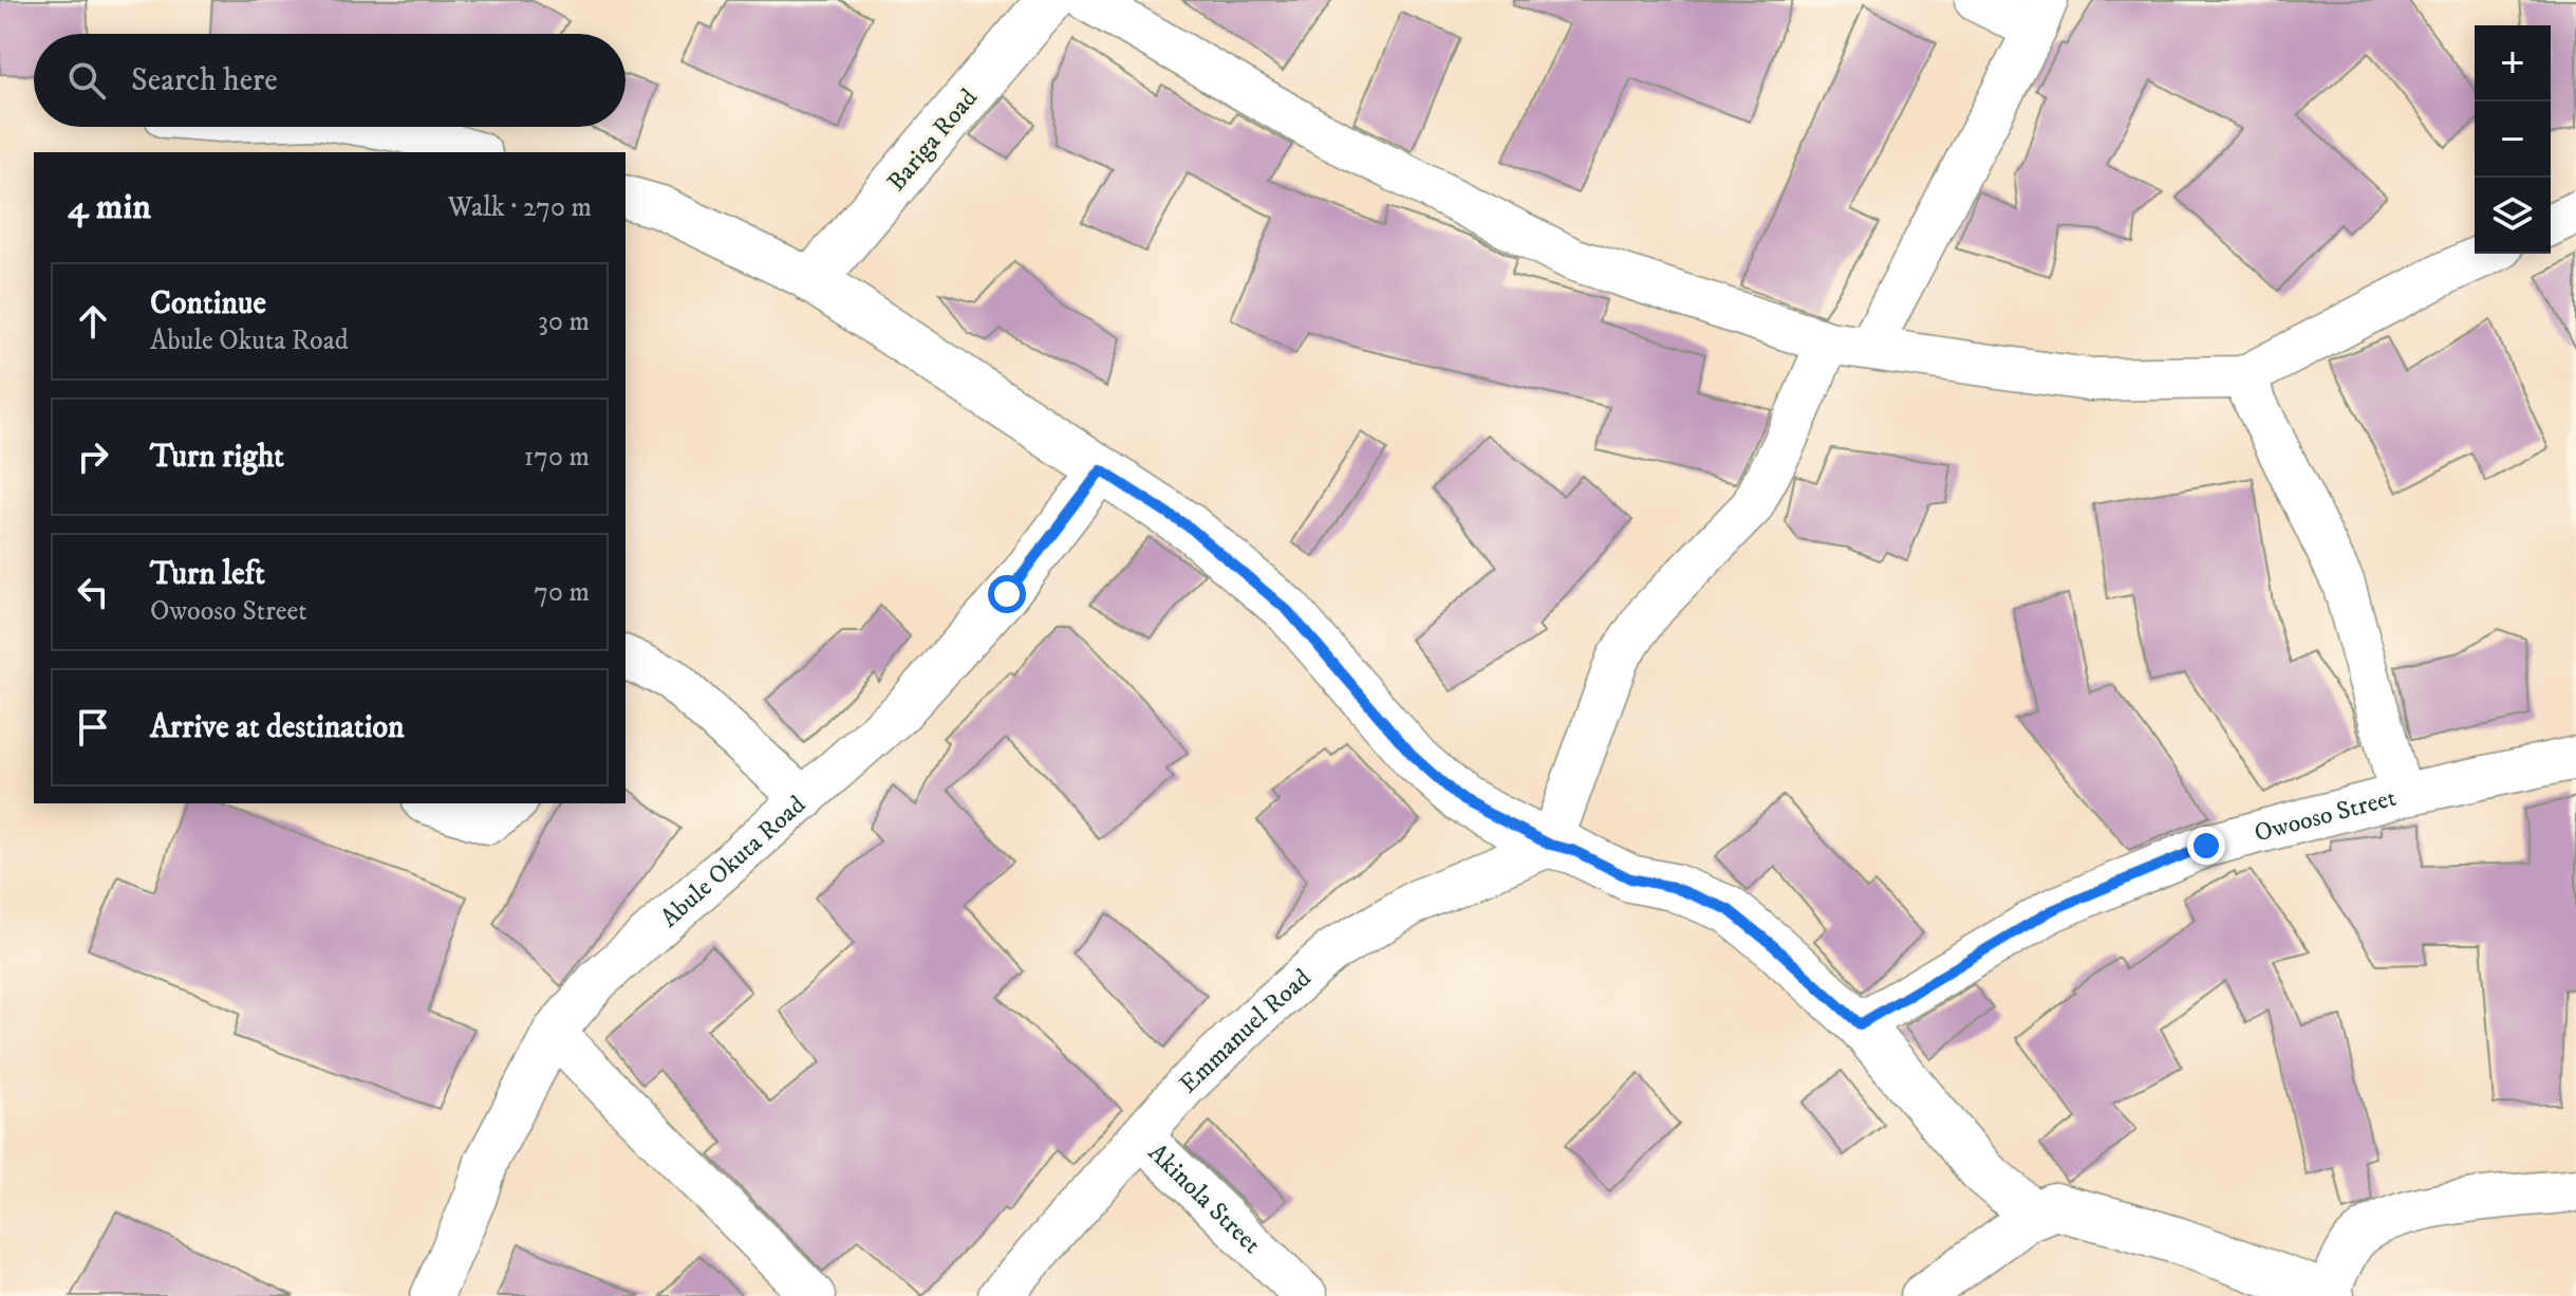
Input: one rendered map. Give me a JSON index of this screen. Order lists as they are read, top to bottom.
{
  "streets": {
    "street": [
      "Bariga Road",
      "Owooso Street",
      "Abule Okuta Road",
      "Emmanuel Road",
      "Akinola Street"
    ]
  },
  "crossings": [
    ["Emmanuel Road", "Akinola Street"]
  ],
  "page": {
    "map_buttons": ["+", "−"],
    "search": "Search here",
    "heading": ["4 min", "Walk · 270 m"],
    "list": [
      ["Continue", "Abule Okuta Road", "30 m"],
      ["Turn right", "170 m"],
      ["Turn left", "Owooso Street", "70 m"],
      "Arrive at destination"
    ]
  }
}
